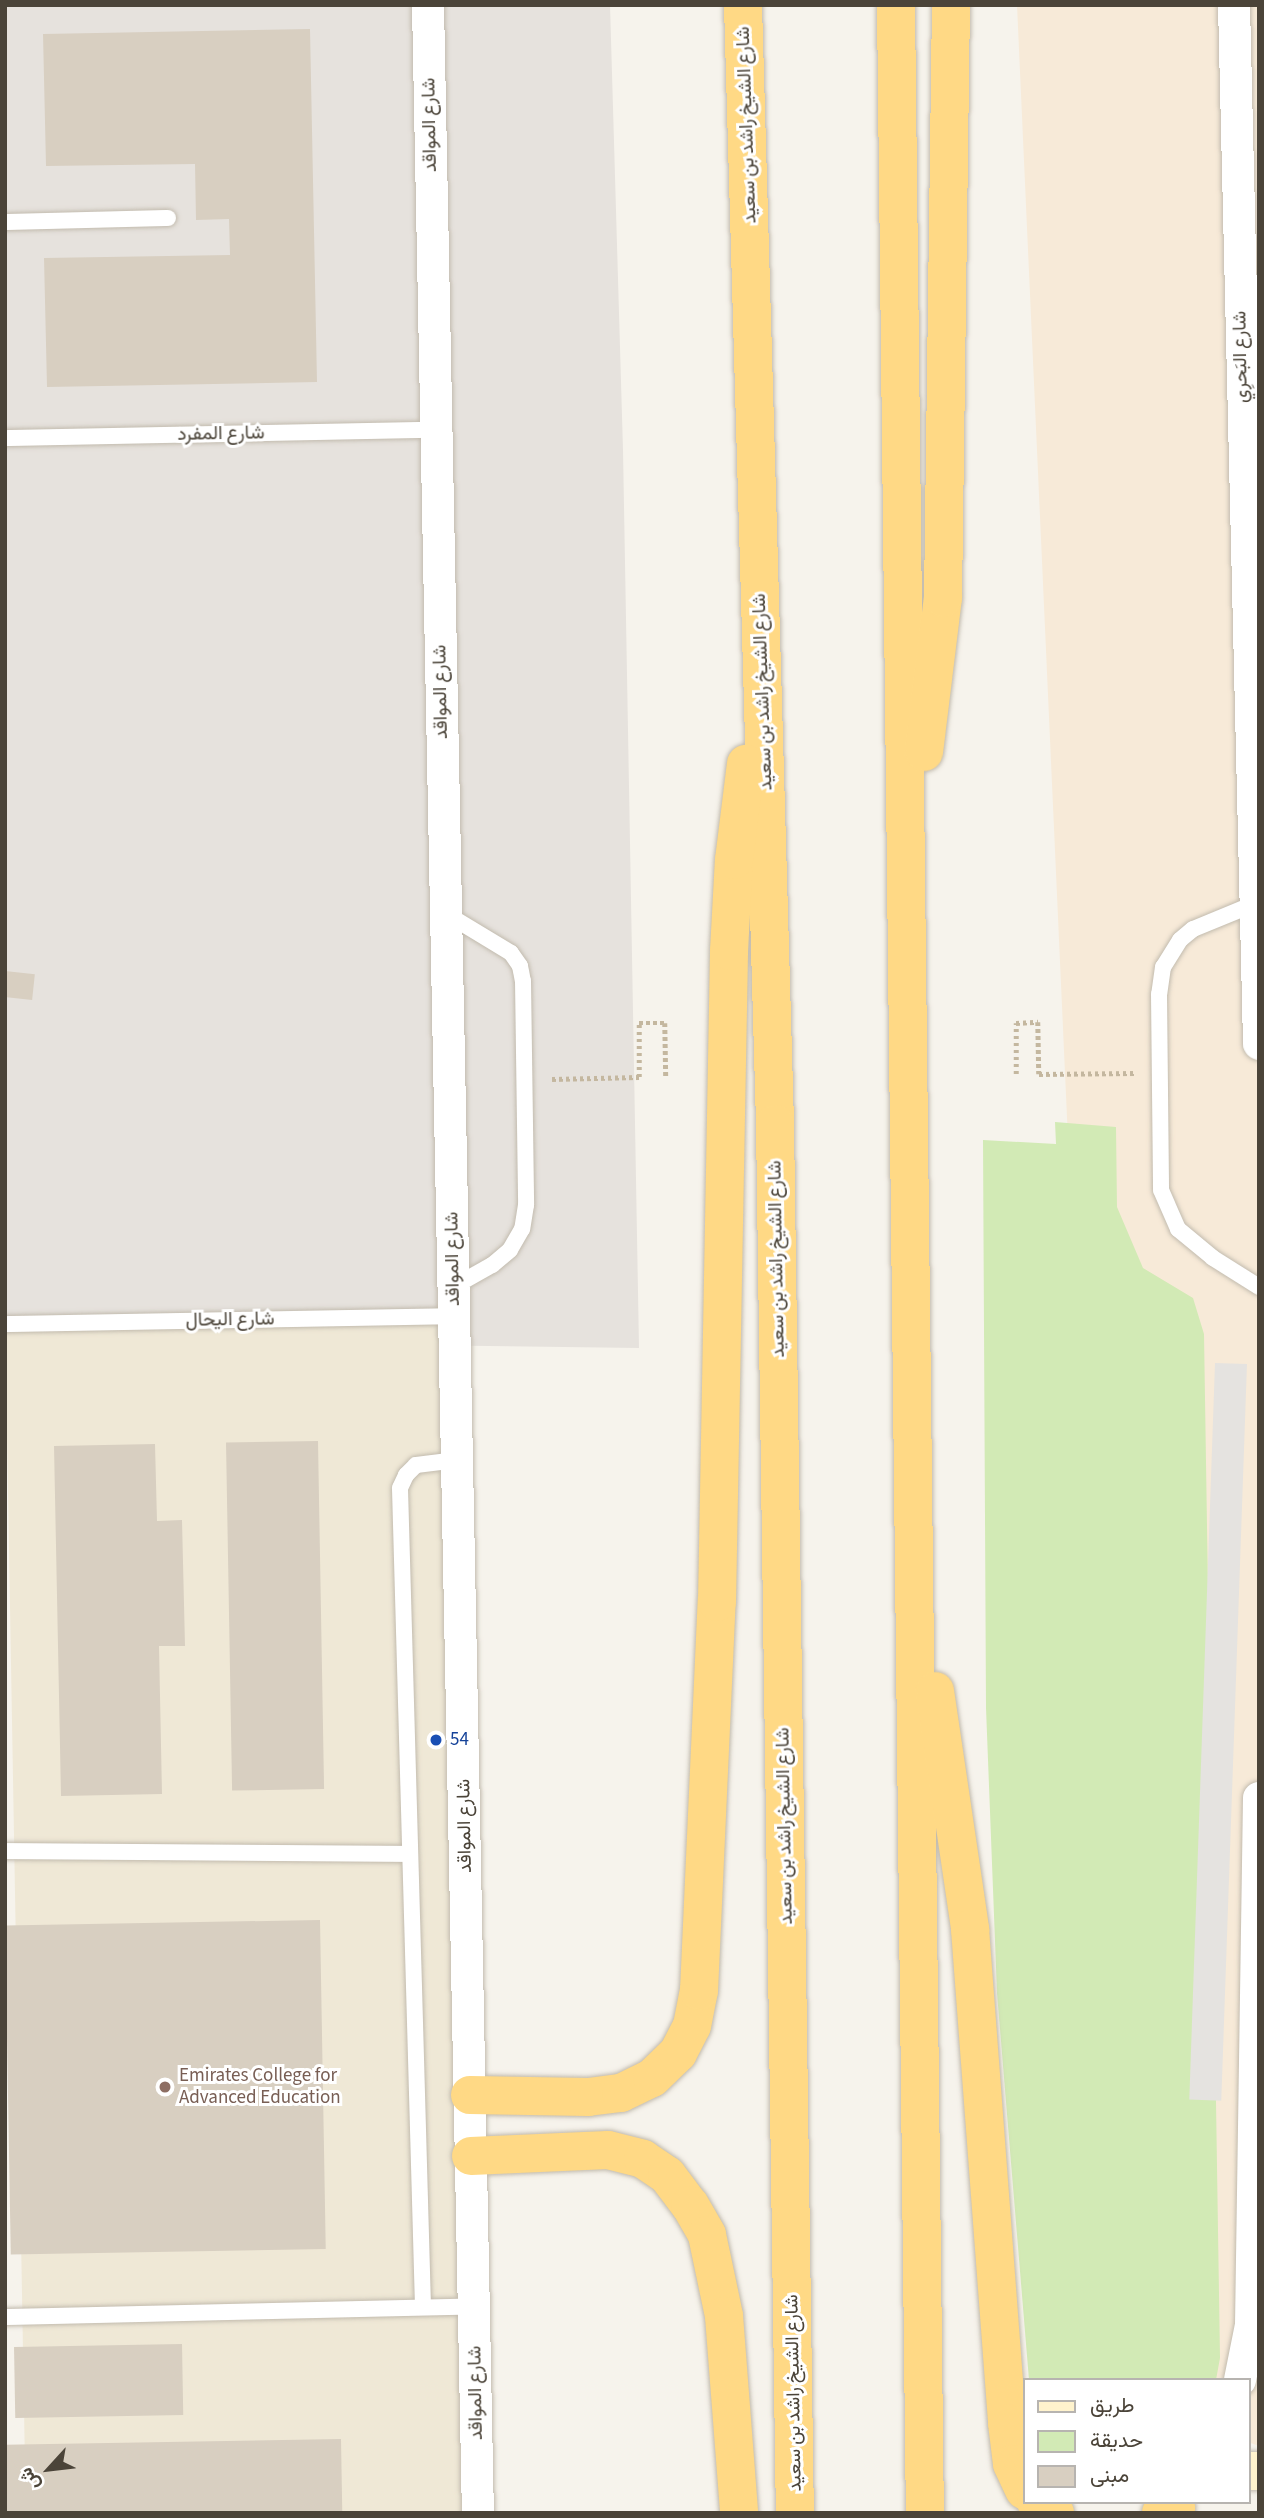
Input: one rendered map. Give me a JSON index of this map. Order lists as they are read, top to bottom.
{
  "streets": {
    "highway": ["شارع الشيخ راشد بن سعيد"],
    "street": ["شارع المواقد", "شارع البَحرِي"],
    "lane": ["شارع المفرد", "شارع اليحال"]
  },
  "crossings": [
    ["شارع المواقد", "شارع المفرد"],
    ["شارع المواقد", "شارع اليحال"]
  ],
  "places": ["54", "Emirates College for Advanced Education"],
  "legend": ["طريق", "حديقة", "مبنى"],
  "north": "bottom left"
}
